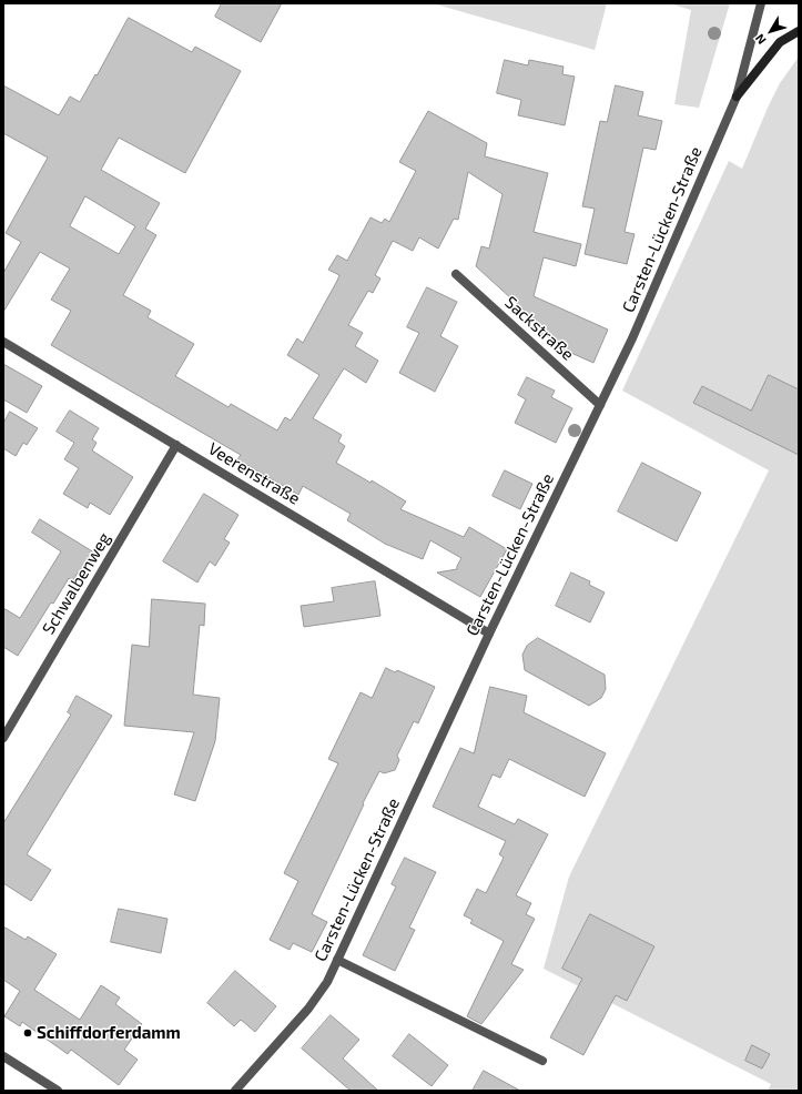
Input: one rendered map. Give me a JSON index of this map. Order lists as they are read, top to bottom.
{
  "streets": {
    "street": [
      "Carsten-Lücken-Straße",
      "Sackstraße",
      "Veerenstraße",
      "Schwalbenweg"
    ]
  },
  "crossings": [
    ["Carsten-Lücken-Straße", "Sackstraße"],
    ["Carsten-Lücken-Straße", "Veerenstraße"],
    ["Veerenstraße", "Schwalbenweg"]
  ],
  "places": ["Schiffdorferdamm"],
  "north": "bottom left"
}
